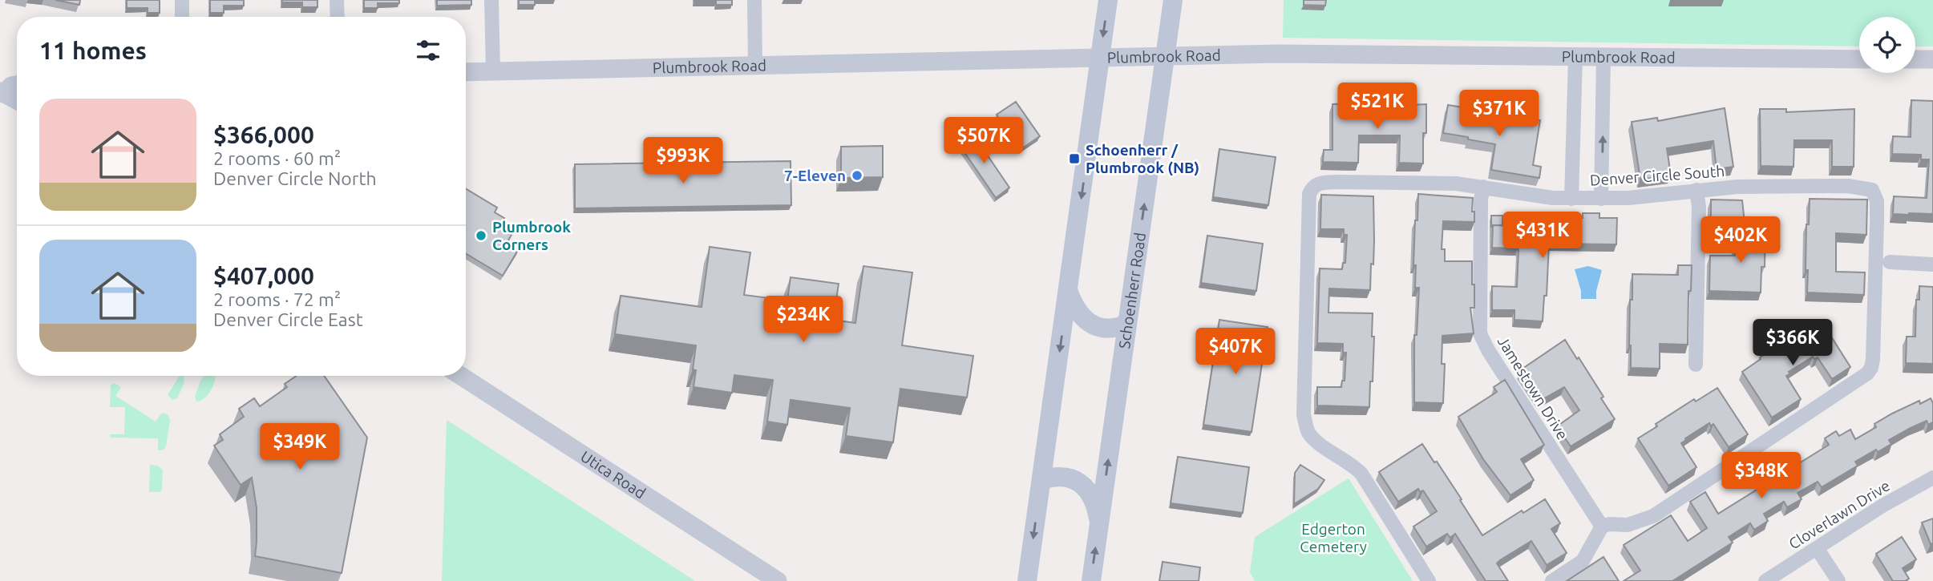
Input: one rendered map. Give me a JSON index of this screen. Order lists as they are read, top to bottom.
{
  "streets": {
    "main road": ["Schoenherr Road"],
    "street": [
      "Plumbrook Road",
      "Denver Circle South",
      "Jamestown Drive",
      "Utica Road",
      "Cloverlawn Drive"
    ]
  },
  "crossings": [
    ["Plumbrook Road", "Schoenherr Road"],
    ["Denver Circle South", "Jamestown Drive"]
  ],
  "parks": ["Edgerton Cemetery"],
  "places": {
    "transit": ["Schoenherr / Plumbrook (NB)"],
    "other": ["7-Eleven", "Plumbrook Corners"]
  },
  "page": {
    "heading": "11 homes",
    "price": [
      "$521K",
      "$371K",
      "$507K",
      "$993K",
      "$431K",
      "$402K",
      "$234K",
      "$366K",
      "$407K",
      "$349K",
      "$348K"
    ],
    "list": [
      {
        "name": "$366,000",
        "note": "2 rooms · 60 m² · Denver Circle North"
      },
      {
        "name": "$407,000",
        "note": "2 rooms · 72 m² · Denver Circle East"
      }
    ]
  }
}
